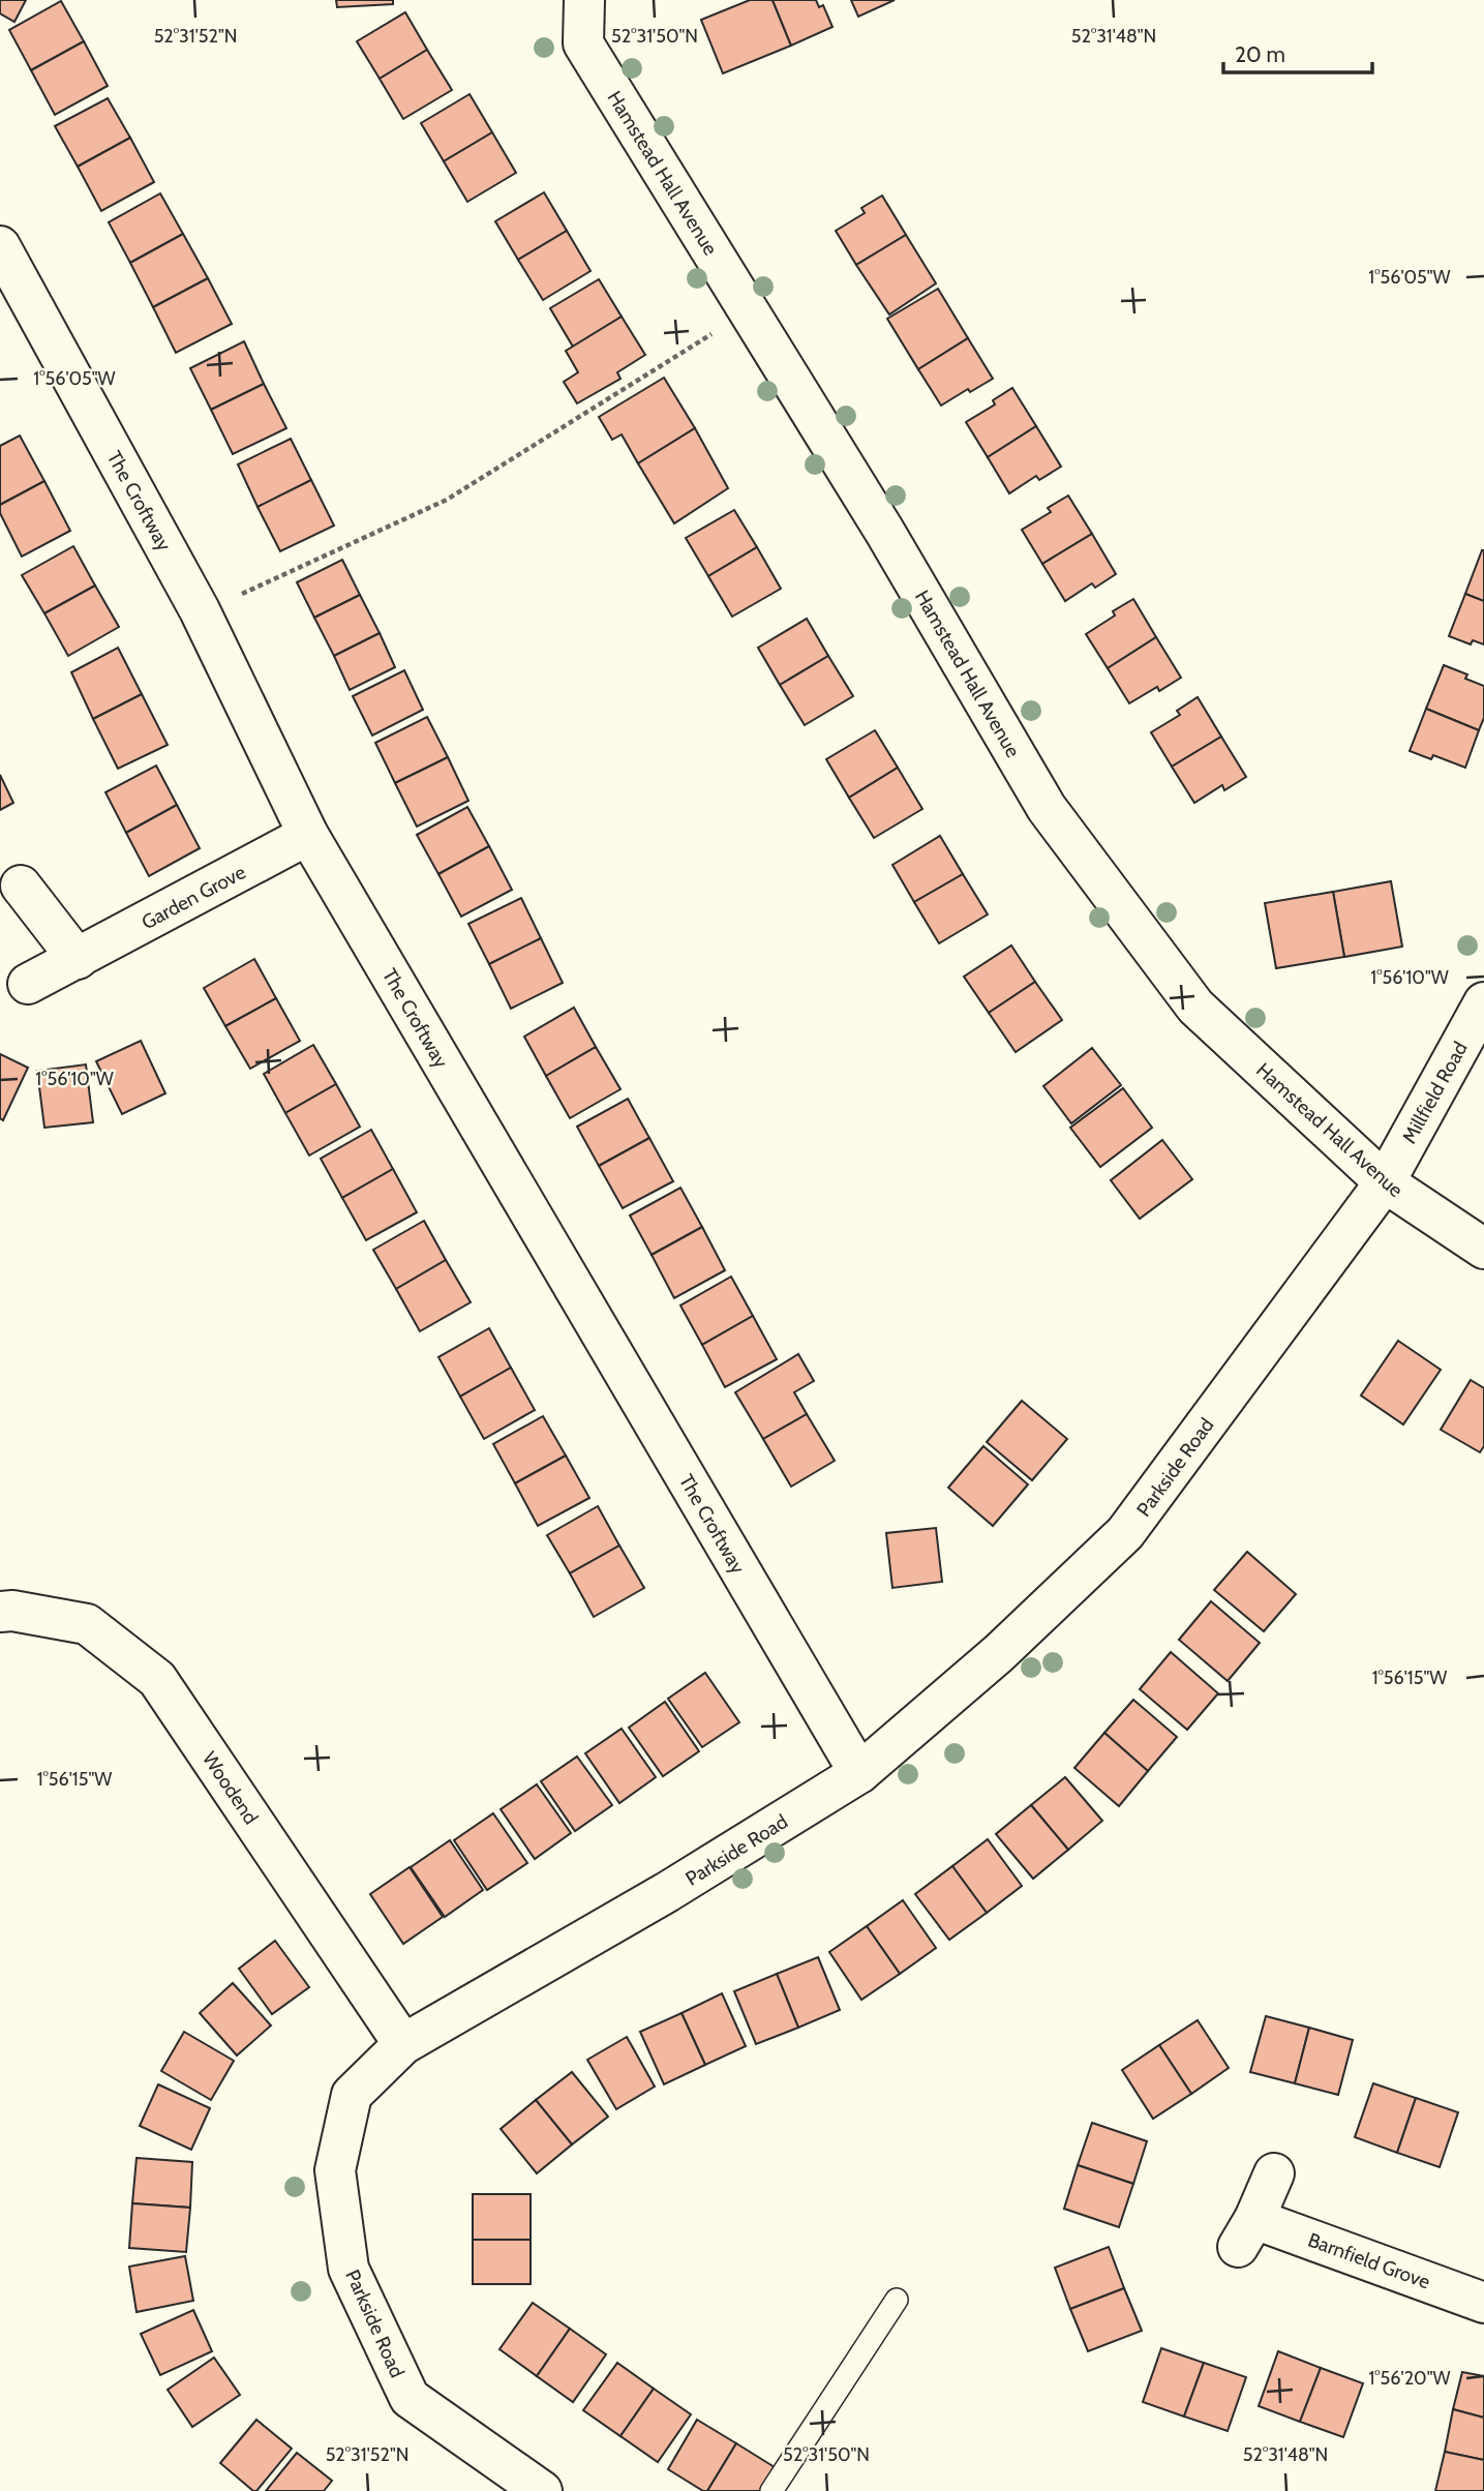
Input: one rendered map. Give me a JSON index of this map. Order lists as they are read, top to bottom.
{
  "streets": {
    "street": [
      "Hamstead Hall Avenue",
      "The Croftway",
      "Garden Grove",
      "Millfield Road",
      "Parkside Road",
      "Woodend",
      "Barnfield Grove"
    ]
  },
  "crossings": [
    ["Hamstead Hall Avenue", "Millfield Road"],
    ["Hamstead Hall Avenue", "Parkside Road"],
    ["The Croftway", "Garden Grove"],
    ["The Croftway", "Parkside Road"],
    ["Millfield Road", "Parkside Road"],
    ["Parkside Road", "Woodend"]
  ],
  "scale_bar": "20 m",
  "coordinates": [
    "52°31'52\"N",
    "52°31'50\"N",
    "52°31'48\"N",
    "1°56'05\"W",
    "1°56'10\"W",
    "1°56'15\"W",
    "1°56'20\"W"
  ]
}
